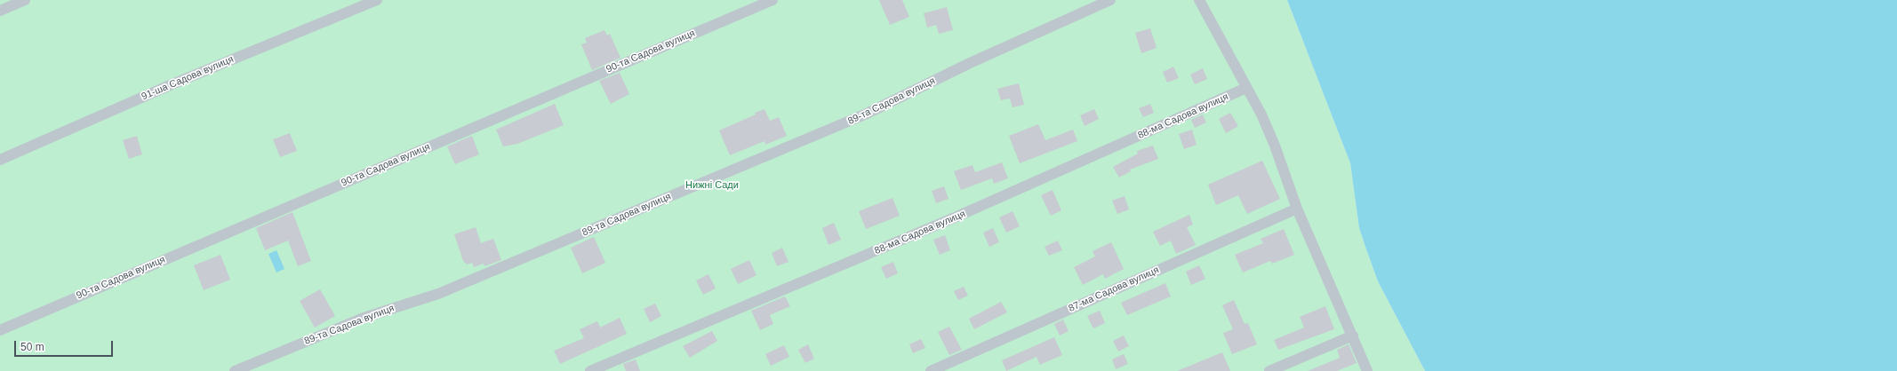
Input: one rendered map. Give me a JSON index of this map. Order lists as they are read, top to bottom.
{
  "streets": {
    "street": [
      "90-та Садова вулиця",
      "91-ша Садова вулиця",
      "89-та Садова вулиця",
      "88-ма Садова вулиця",
      "87-ма Садова вулиця"
    ]
  },
  "parks": ["Нижні Сади"],
  "scale_bar": "50 m"
}
